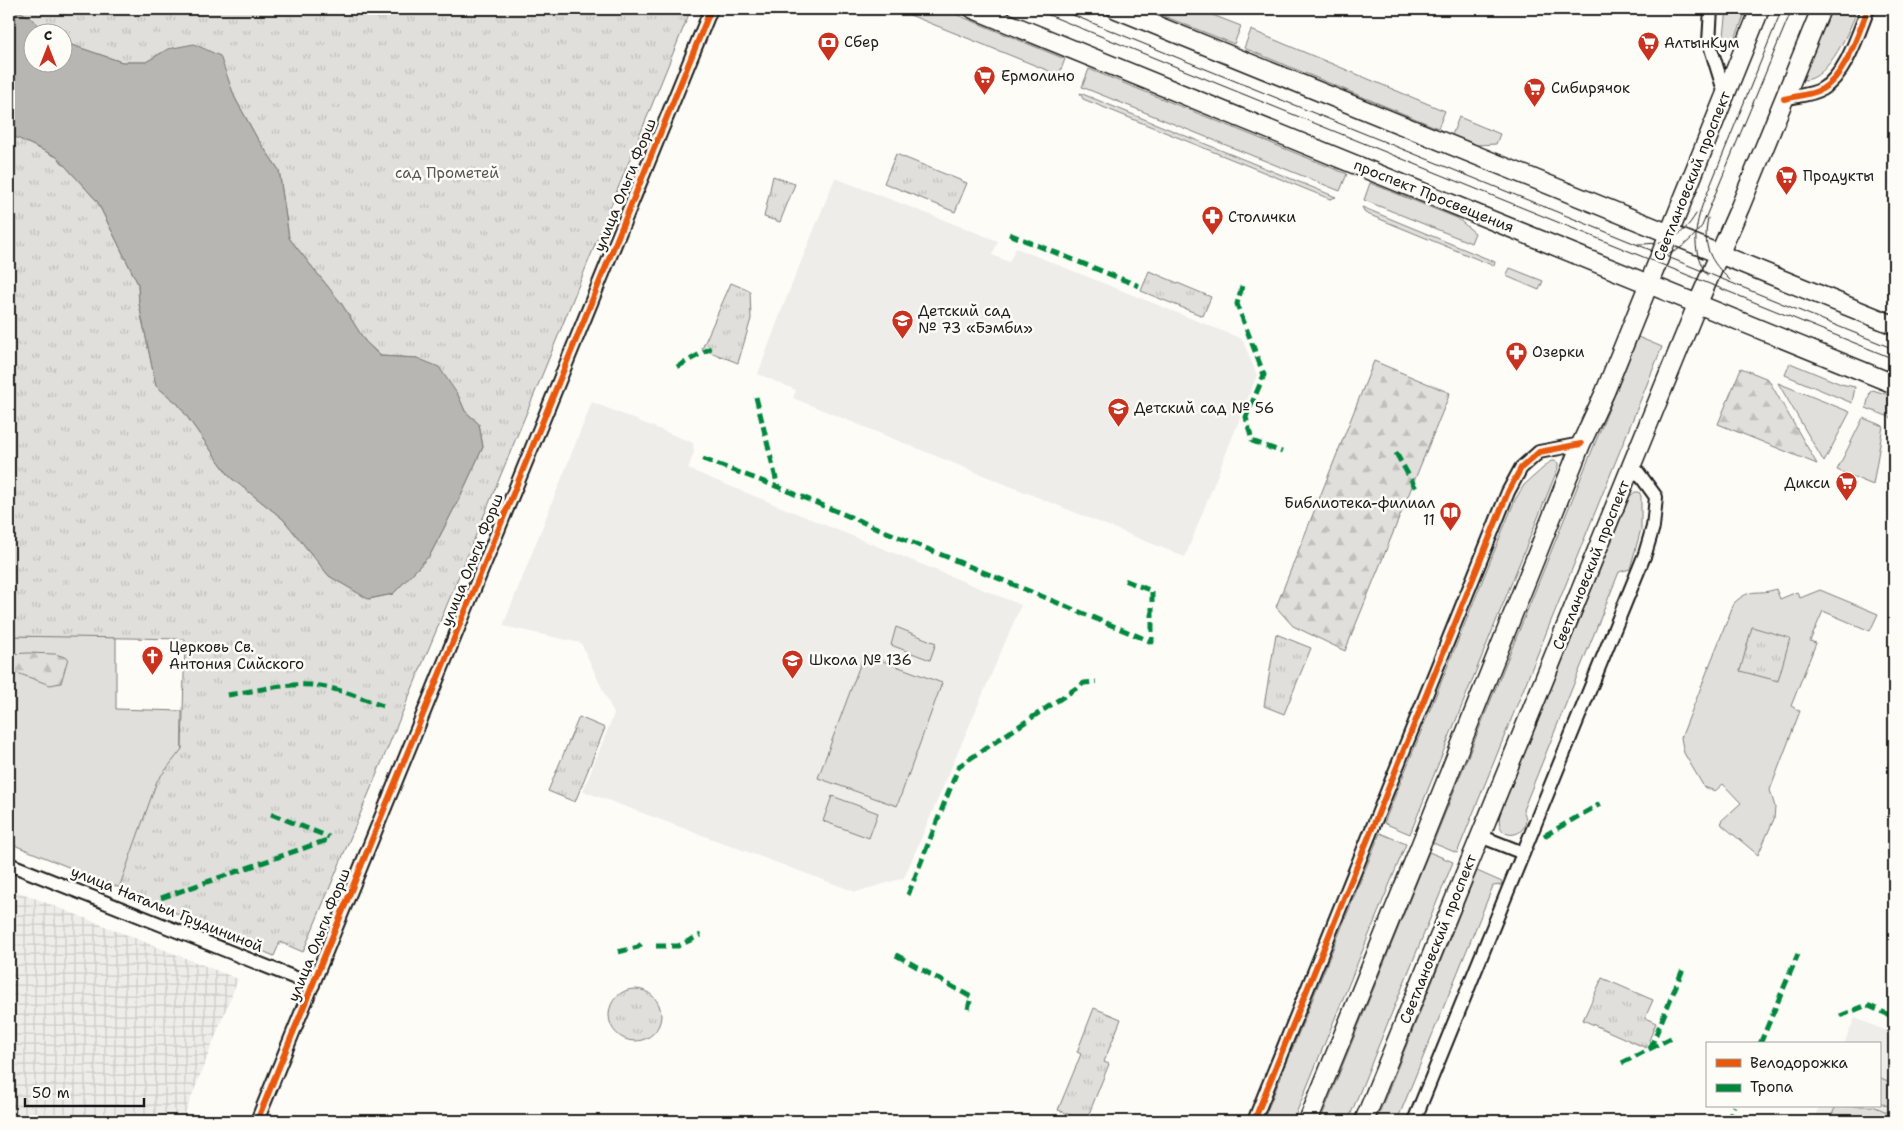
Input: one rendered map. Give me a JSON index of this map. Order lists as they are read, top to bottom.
{
  "streets": {
    "main road": ["Светлановский проспект", "проспект Просвещения"],
    "street": ["улица Ольги Форш", "улица Натальи Грудининой"]
  },
  "crossings": [
    ["Светлановский проспект", "проспект Просвещения"],
    ["улица Ольги Форш", "улица Натальи Грудининой"]
  ],
  "parks": ["сад Прометей"],
  "places": {
    "bank": ["Сбер"],
    "supermarket": [
      "АлтынКум",
      "Ермолино",
      "Сибирячок",
      "Продукты",
      "Дикси"
    ],
    "pharmacy": ["Столички", "Озерки"],
    "school or university": ["Детский сад № 73 «Бэмби»", "Детский сад № 56", "Школа № 136"],
    "library": ["Библиотека-филиал 11"],
    "church": ["Церковь Св. Антония Сийского"]
  },
  "legend": ["Велодорожка", "Тропа"],
  "scale_bar": "50 m",
  "north": "top"
}
